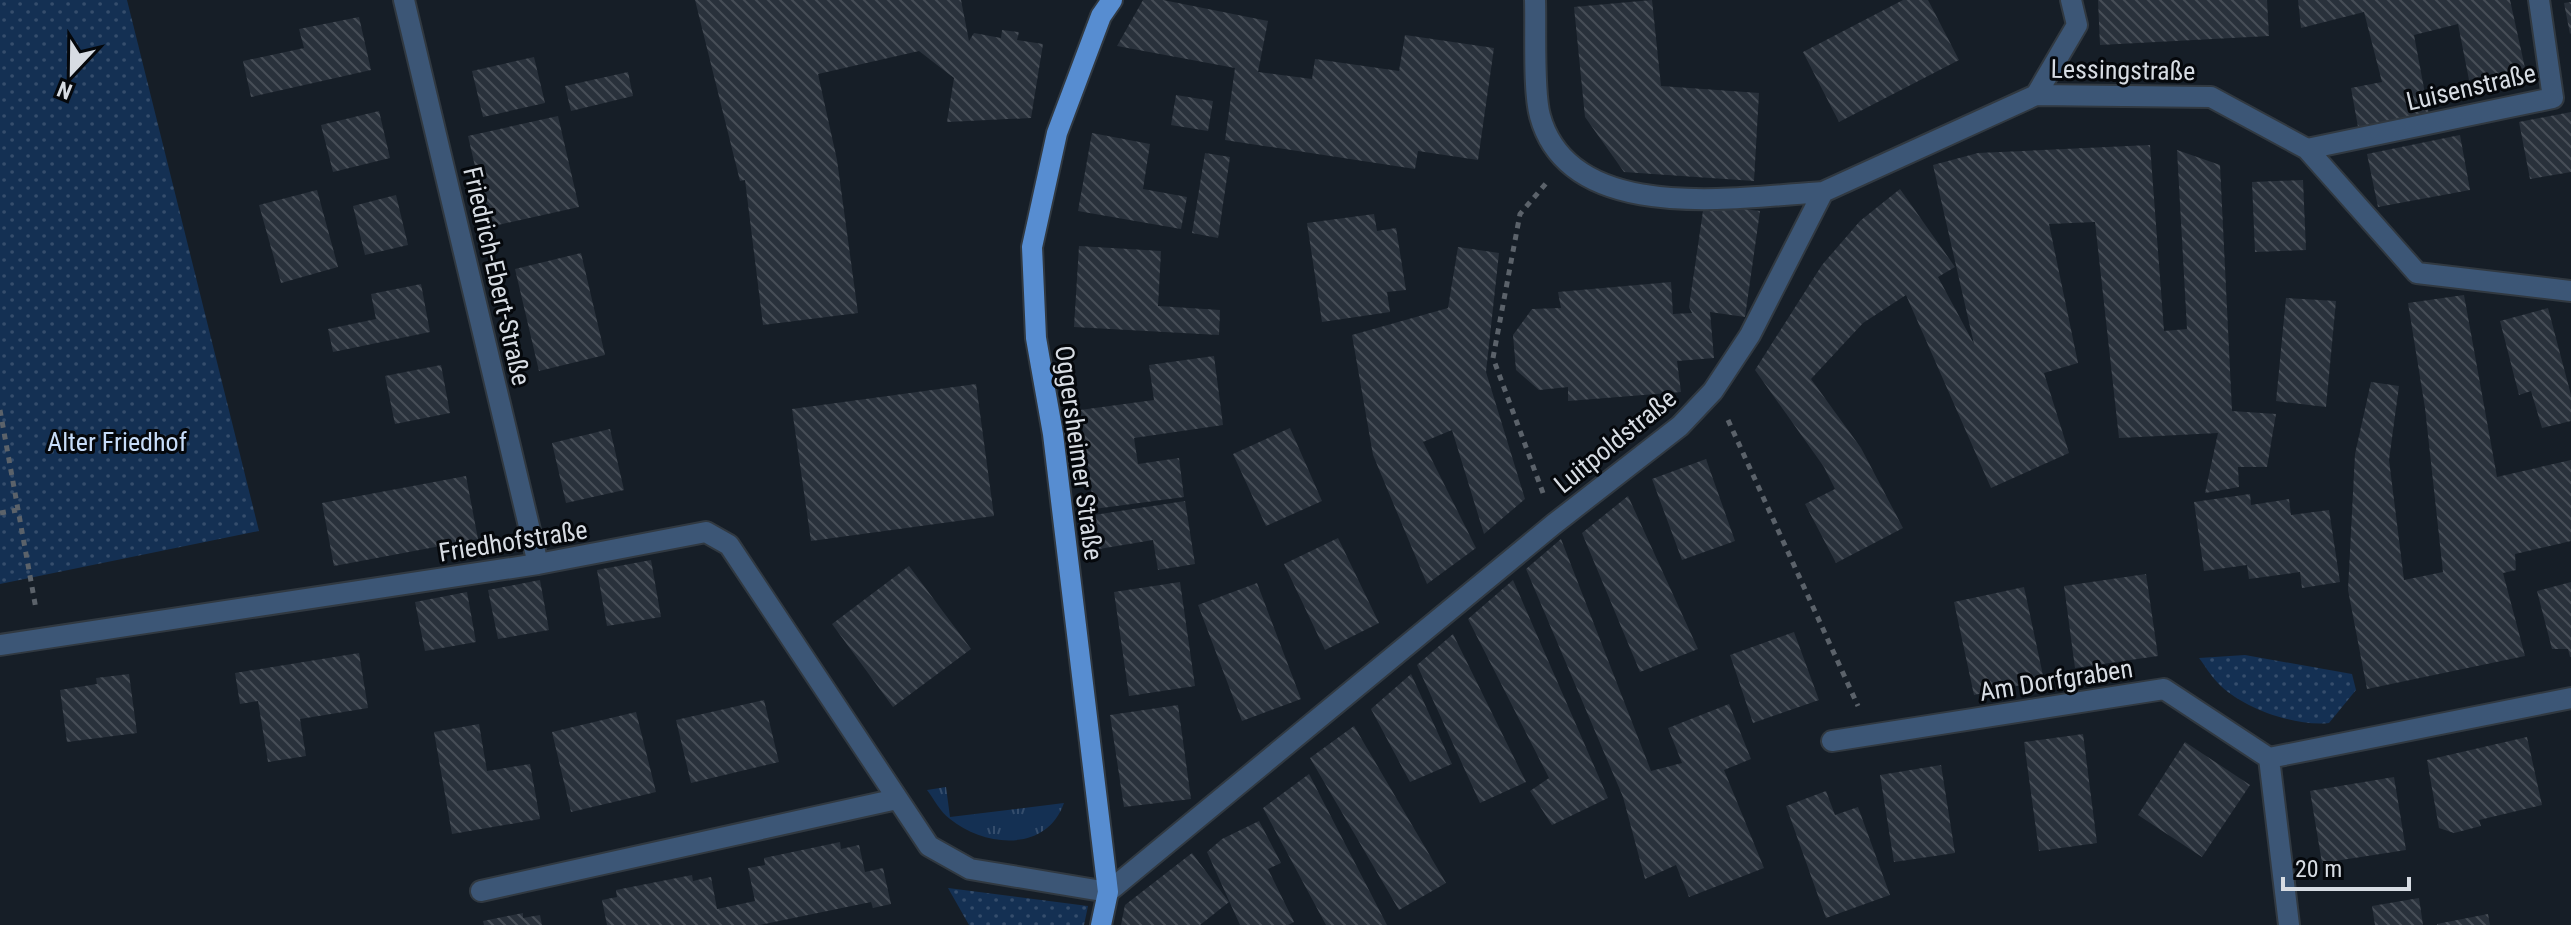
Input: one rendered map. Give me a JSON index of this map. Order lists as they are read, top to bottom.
{
  "streets": {
    "main road": ["Oggersheimer Straße"],
    "street": [
      "Lessingstraße",
      "Luisenstraße",
      "Friedrich-Ebert-Straße",
      "Luitpoldstraße",
      "Friedhofstraße",
      "Am Dorfgraben"
    ]
  },
  "crossings": [
    ["Lessingstraße", "Luisenstraße"],
    ["Friedrich-Ebert-Straße", "Friedhofstraße"],
    ["Luitpoldstraße", "Oggersheimer Straße"],
    ["Luitpoldstraße", "Friedhofstraße"],
    ["Oggersheimer Straße", "Friedhofstraße"]
  ],
  "parks": ["Alter Friedhof"],
  "scale_bar": "20 m",
  "north": "bottom"
}
